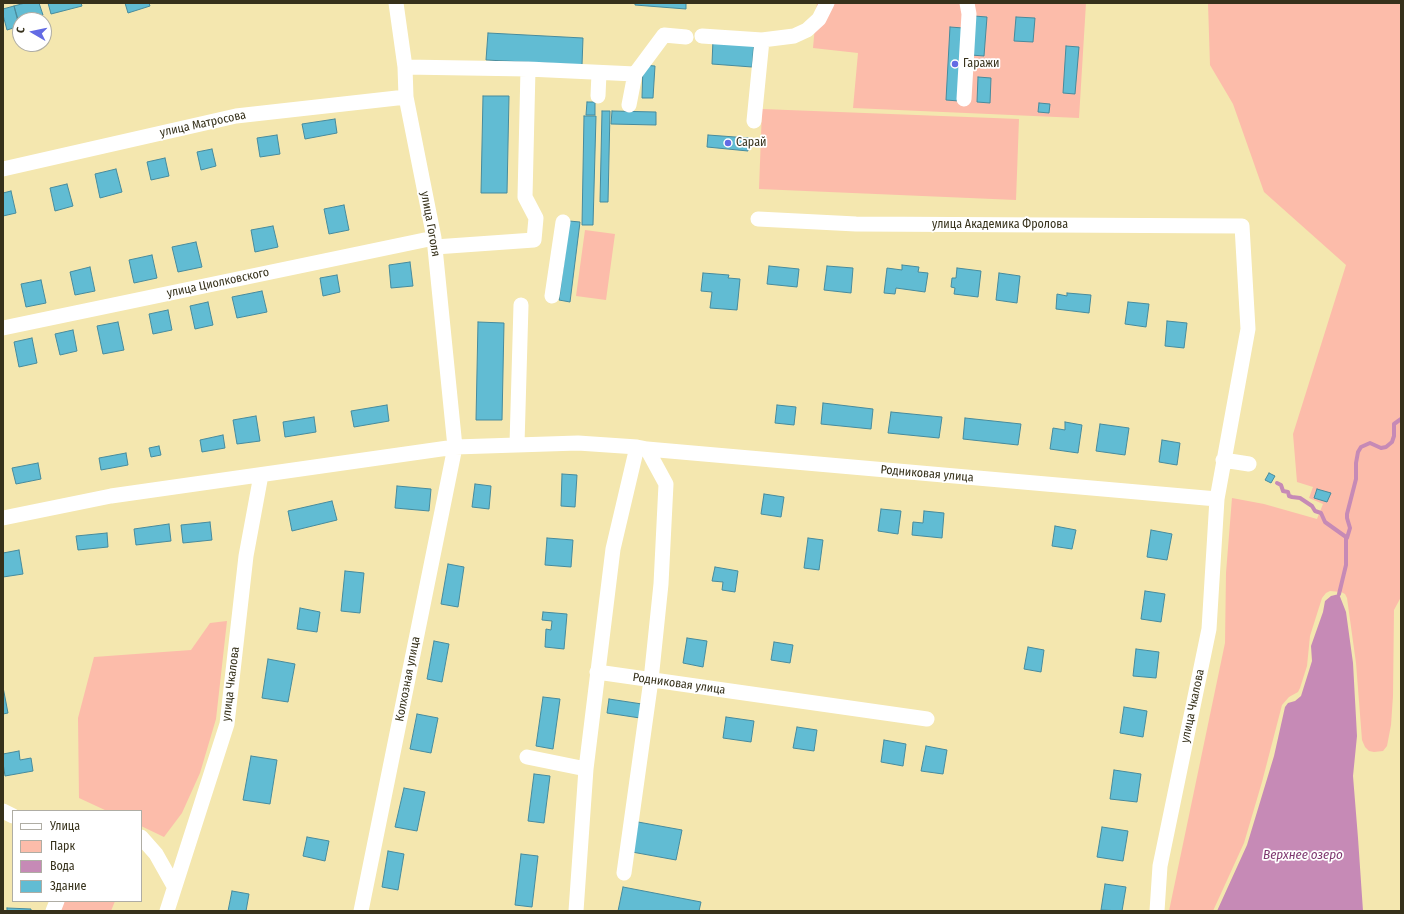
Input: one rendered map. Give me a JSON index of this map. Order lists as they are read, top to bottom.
{
  "streets": {
    "street": [
      "улица Матросова",
      "улица Гоголя",
      "улица Академика Фролова",
      "улица Циолковского",
      "Родниковая улица",
      "Колхозная улица",
      "улица Чкалова"
    ]
  },
  "crossings": [
    ["улица Матросова", "улица Гоголя"],
    ["улица Гоголя", "улица Циолковского"],
    ["улица Гоголя", "Родниковая улица"],
    ["улица Гоголя", "Колхозная улица"],
    ["улица Академика Фролова", "улица Чкалова"],
    ["Родниковая улица", "Колхозная улица"],
    ["Родниковая улица", "улица Чкалова"]
  ],
  "water": ["Верхнее озеро"],
  "places": ["Гаражи", "Сарай"],
  "legend": [
    "Улица",
    "Парк",
    "Вода",
    "Здание"
  ],
  "north": "left"
}
